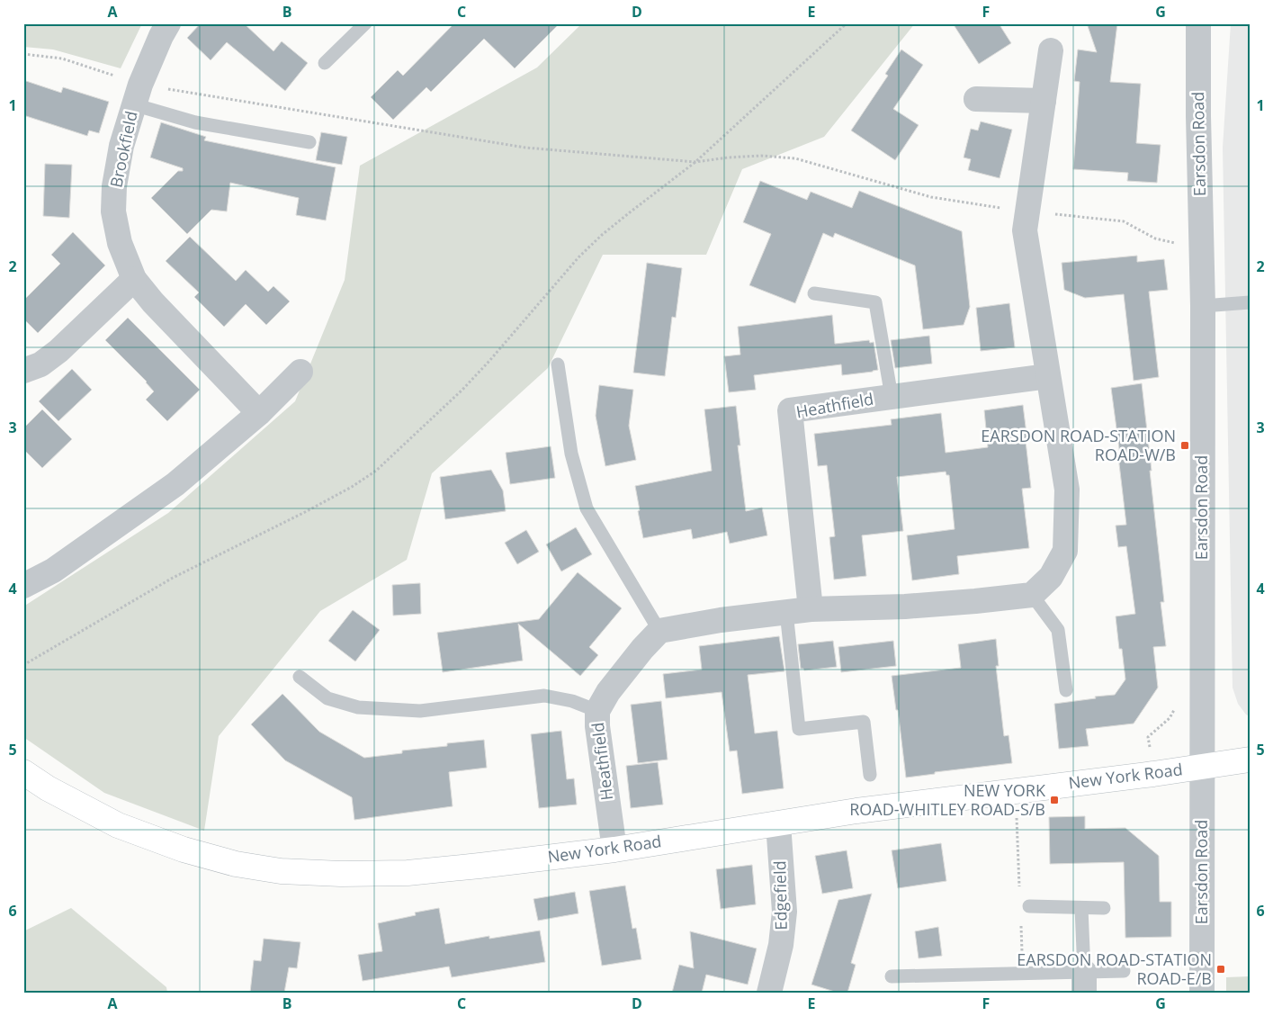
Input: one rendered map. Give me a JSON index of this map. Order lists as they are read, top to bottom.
{
  "streets": {
    "main road": ["New York Road"],
    "street": [
      "Earsdon Road",
      "Brookfield",
      "Heathfield",
      "Edgefield"
    ]
  },
  "crossings": [
    ["Earsdon Road", "New York Road"],
    ["Heathfield", "New York Road"],
    ["New York Road", "Edgefield"]
  ],
  "places": {
    "transit": ["EARSDON ROAD-STATION ROAD-W/B", "NEW YORK ROAD-WHITLEY ROAD-S/B", "EARSDON ROAD-STATION ROAD-E/B"]
  },
  "grid": {
    "columns": [
      "A",
      "B",
      "C",
      "D",
      "E",
      "F",
      "G"
    ],
    "rows": [
      "1",
      "2",
      "3",
      "4",
      "5",
      "6"
    ]
  }
}
